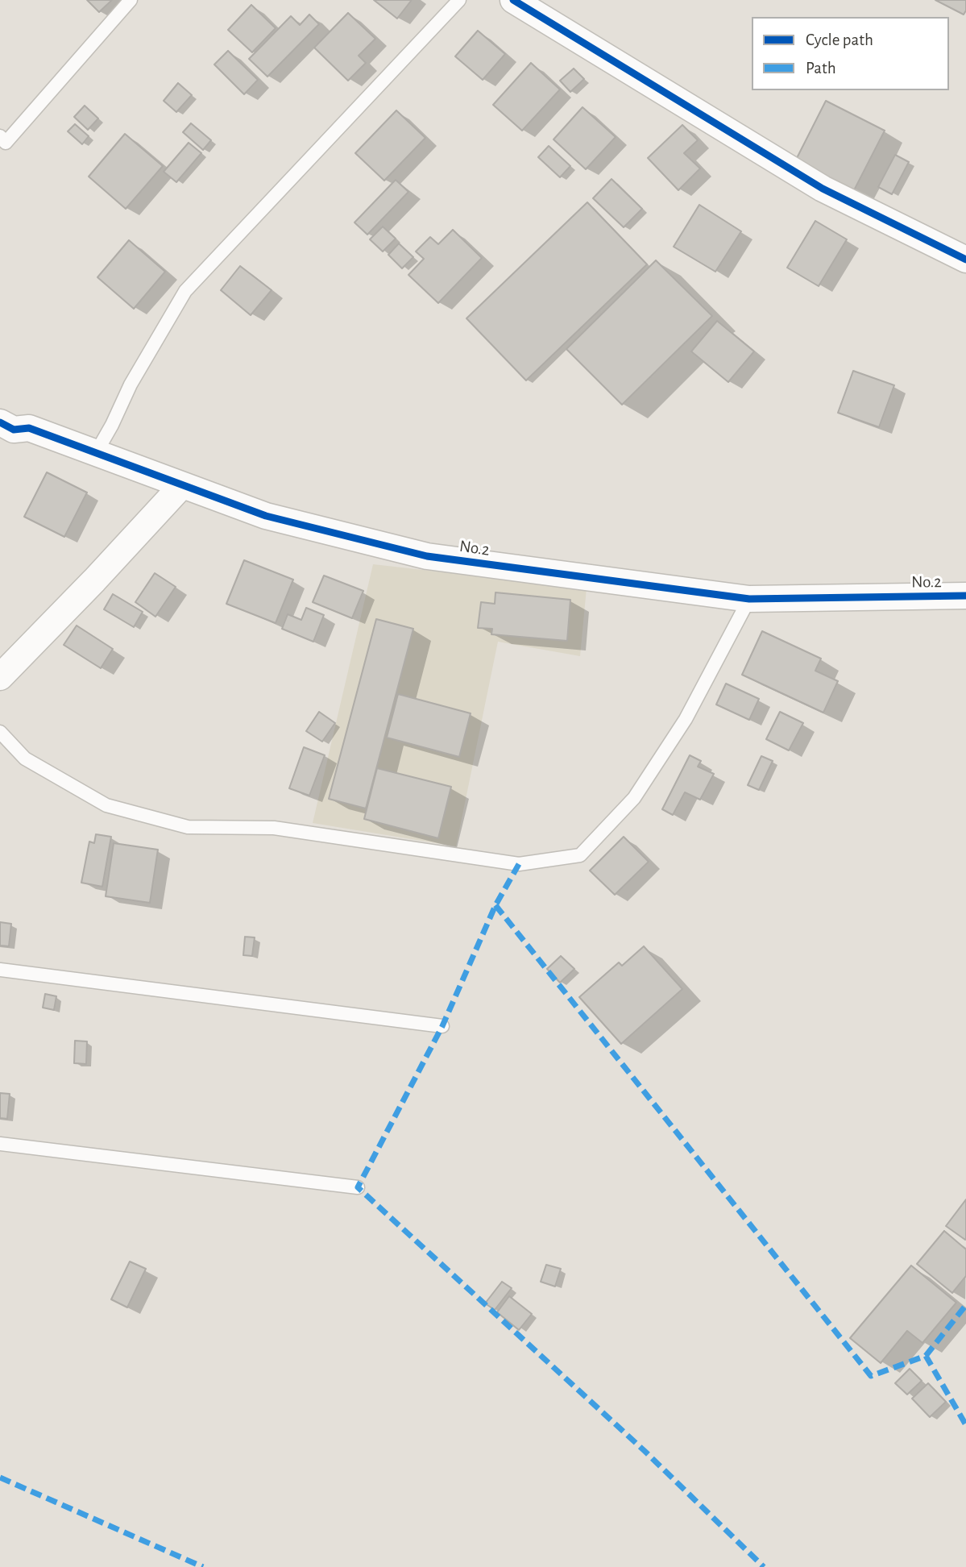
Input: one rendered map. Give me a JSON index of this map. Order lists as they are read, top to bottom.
{
  "streets": {
    "street": ["No.2"]
  },
  "legend": ["Cycle path", "Path"]
}
